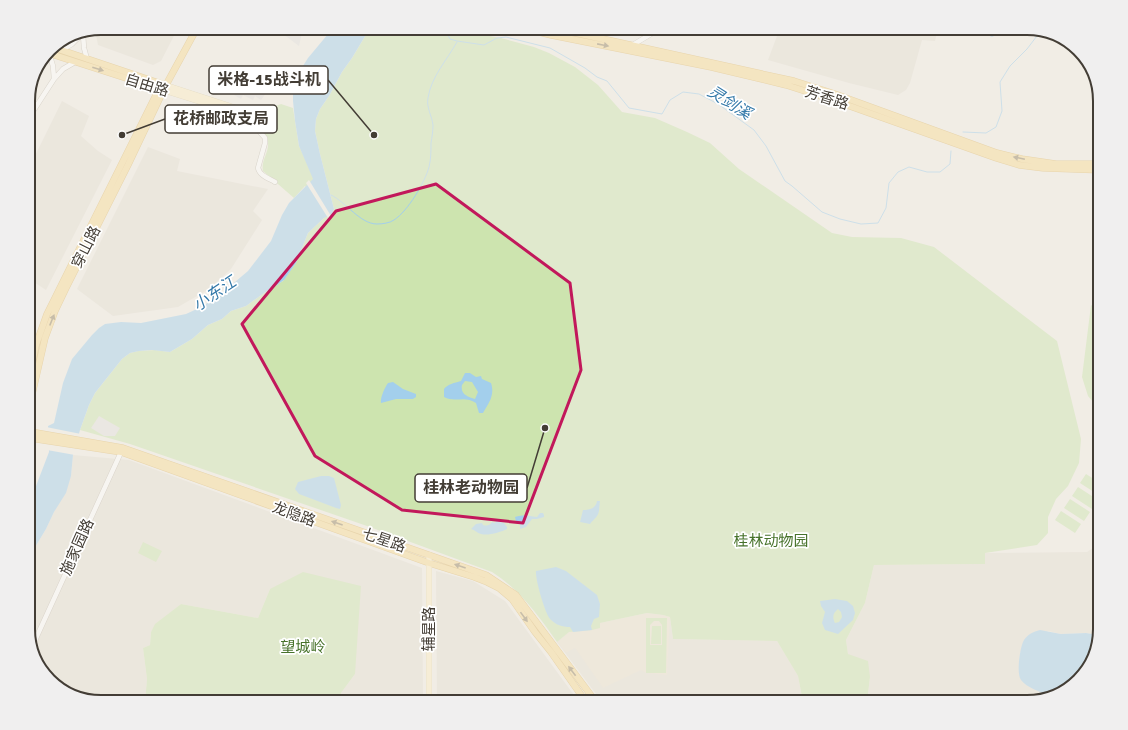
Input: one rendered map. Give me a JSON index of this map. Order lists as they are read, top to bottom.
{
  "streets": {
    "main road": [
      "自由路",
      "芳香路",
      "穿山路",
      "龙隐路",
      "七星路",
      "辅星路"
    ],
    "street": ["施家园路"]
  },
  "crossings": [
    ["自由路", "穿山路"],
    ["龙隐路", "七星路"],
    ["龙隐路", "施家园路"],
    ["龙隐路", "辅星路"],
    ["七星路", "施家园路"],
    ["七星路", "辅星路"]
  ],
  "one_way": ["七星路"],
  "water": ["灵剑溪", "小东江"],
  "parks": ["桂林动物园", "望城岭"],
  "places": ["花桥邮政支局", "米格-15战斗机", "桂林老动物园"]
}
